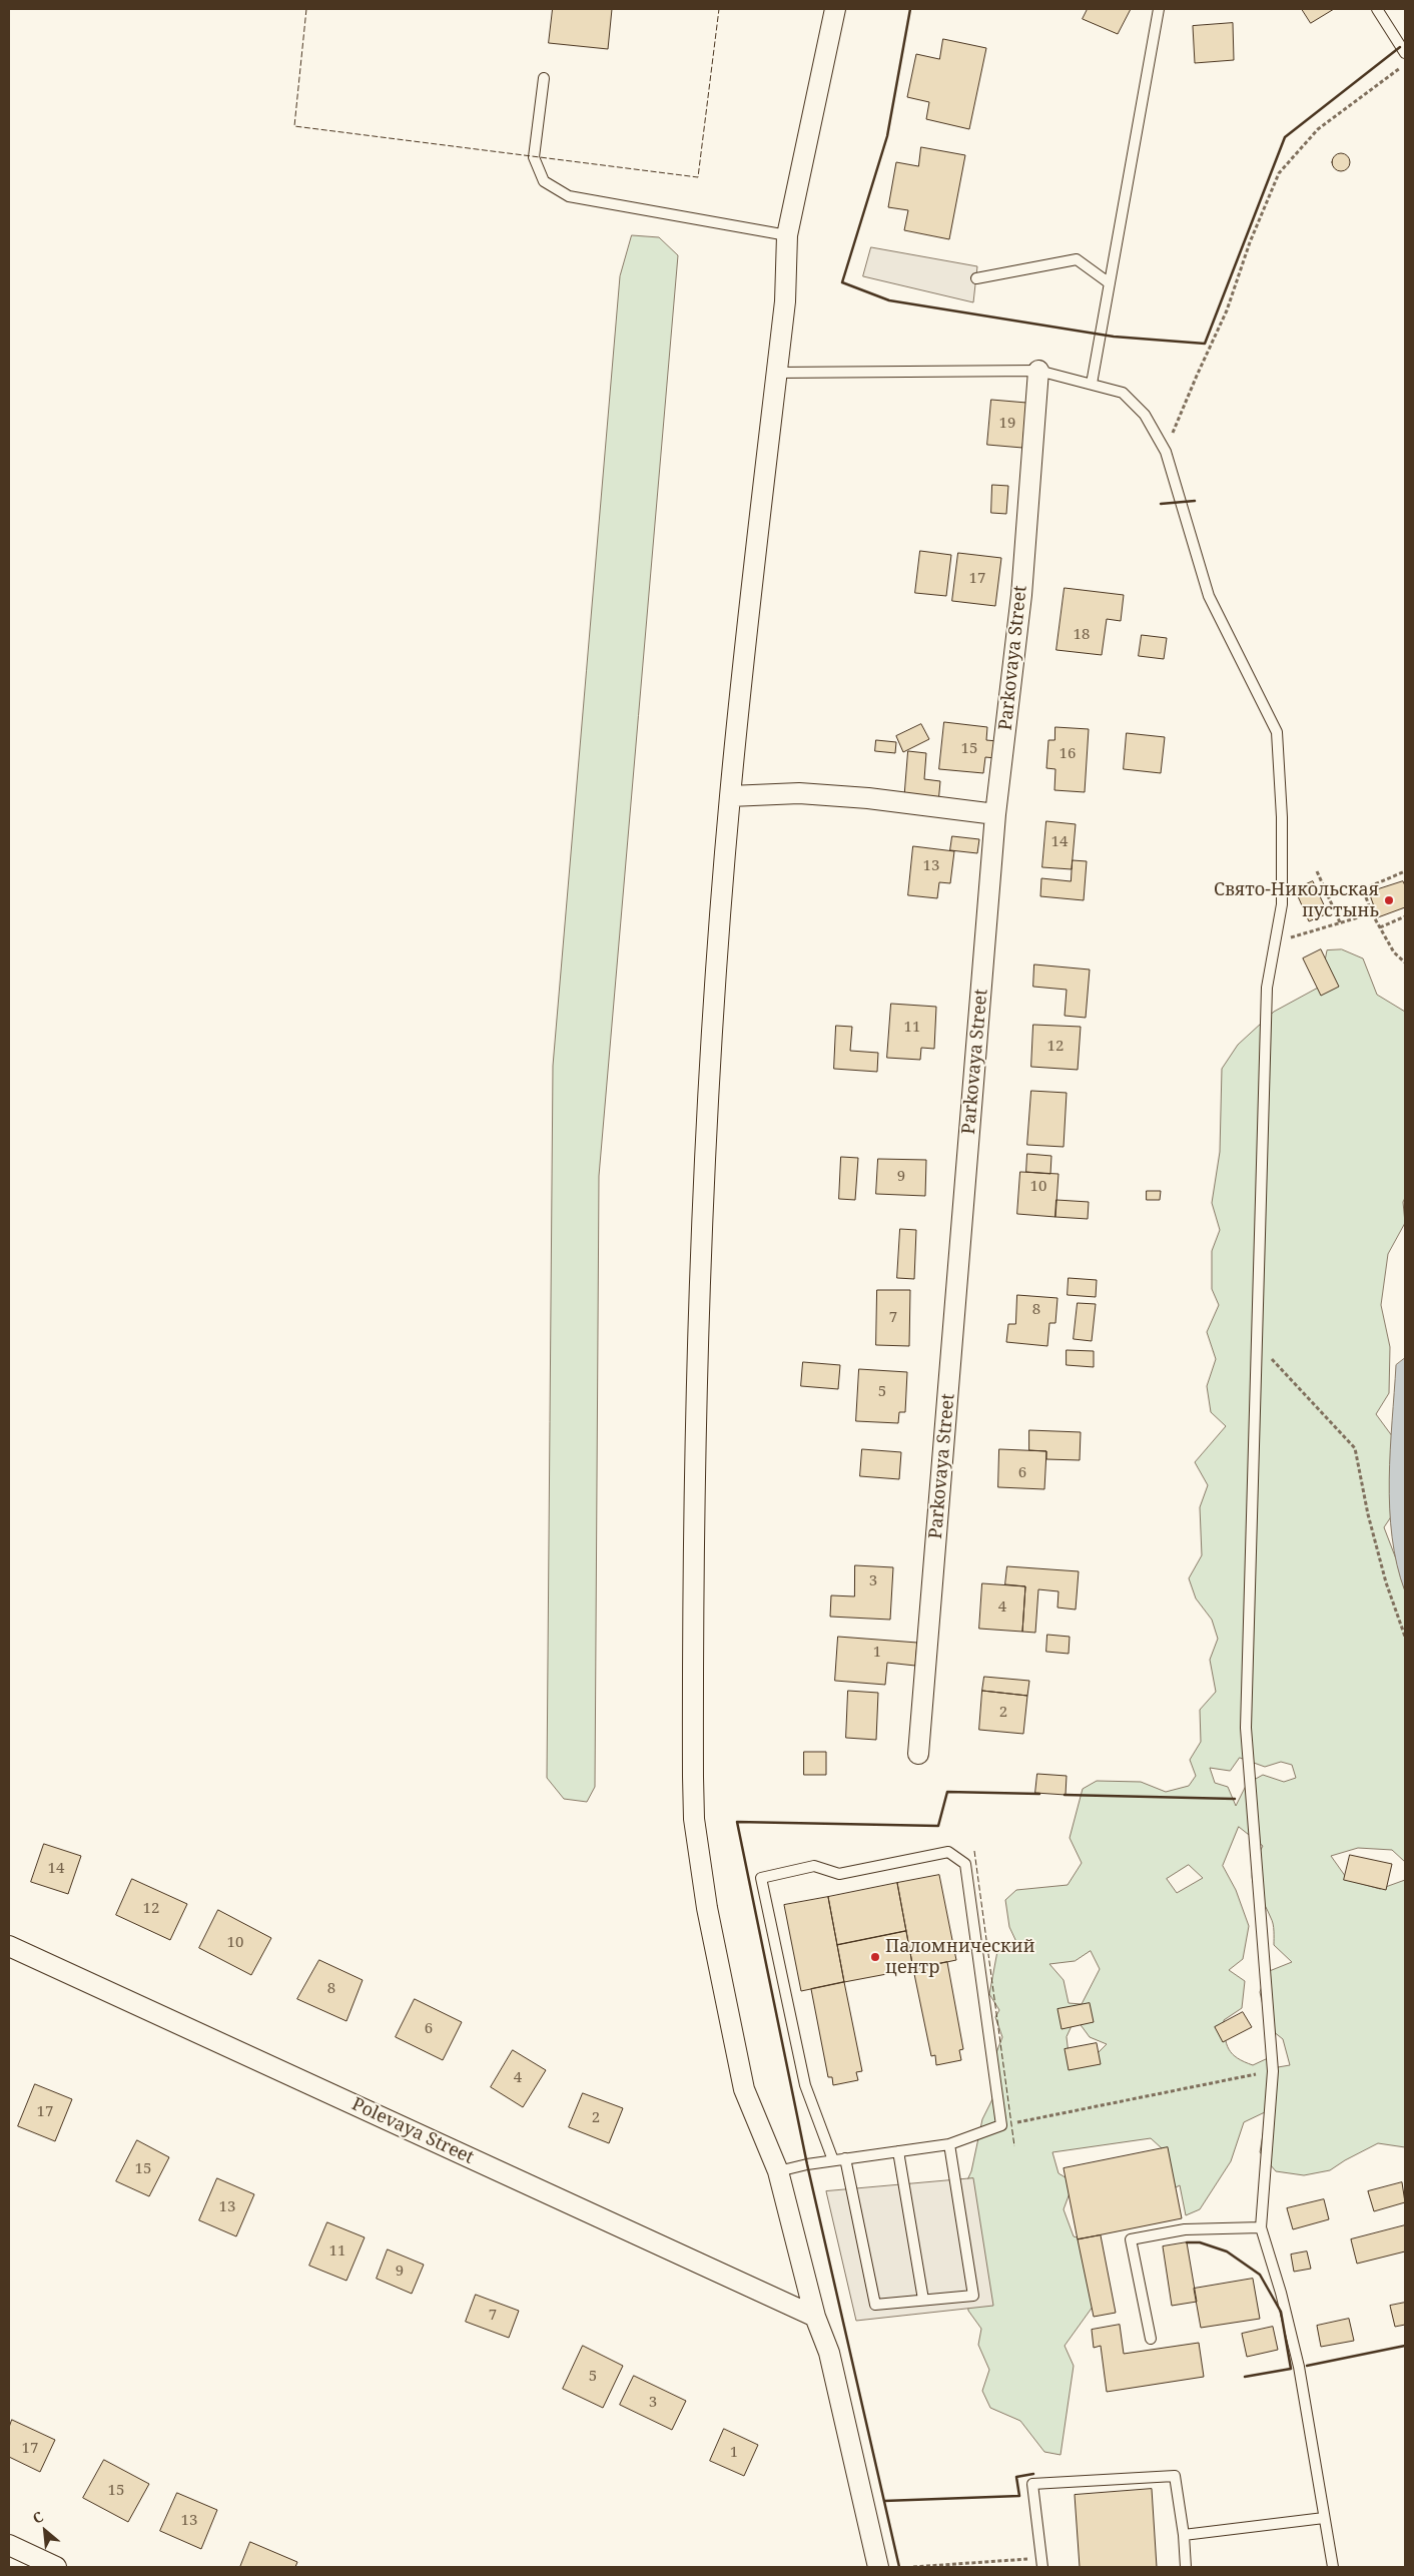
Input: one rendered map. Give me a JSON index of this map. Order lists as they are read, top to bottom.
{
  "streets": {
    "street": ["Parkovaya Street", "Polevaya Street"]
  },
  "places": ["Свято-Никольская пустынь", "Паломнический центр"],
  "house_numbers": [
    "19",
    "17",
    "18",
    "15",
    "16",
    "14",
    "13",
    "11",
    "12",
    "9",
    "10",
    "8",
    "7",
    "5",
    "6",
    "3",
    "4",
    "1",
    "2",
    "14",
    "12",
    "10",
    "8",
    "6",
    "4",
    "17",
    "2",
    "15",
    "13",
    "11",
    "9",
    "7",
    "5",
    "3",
    "17",
    "1",
    "15",
    "13"
  ],
  "north": "top left"
}
